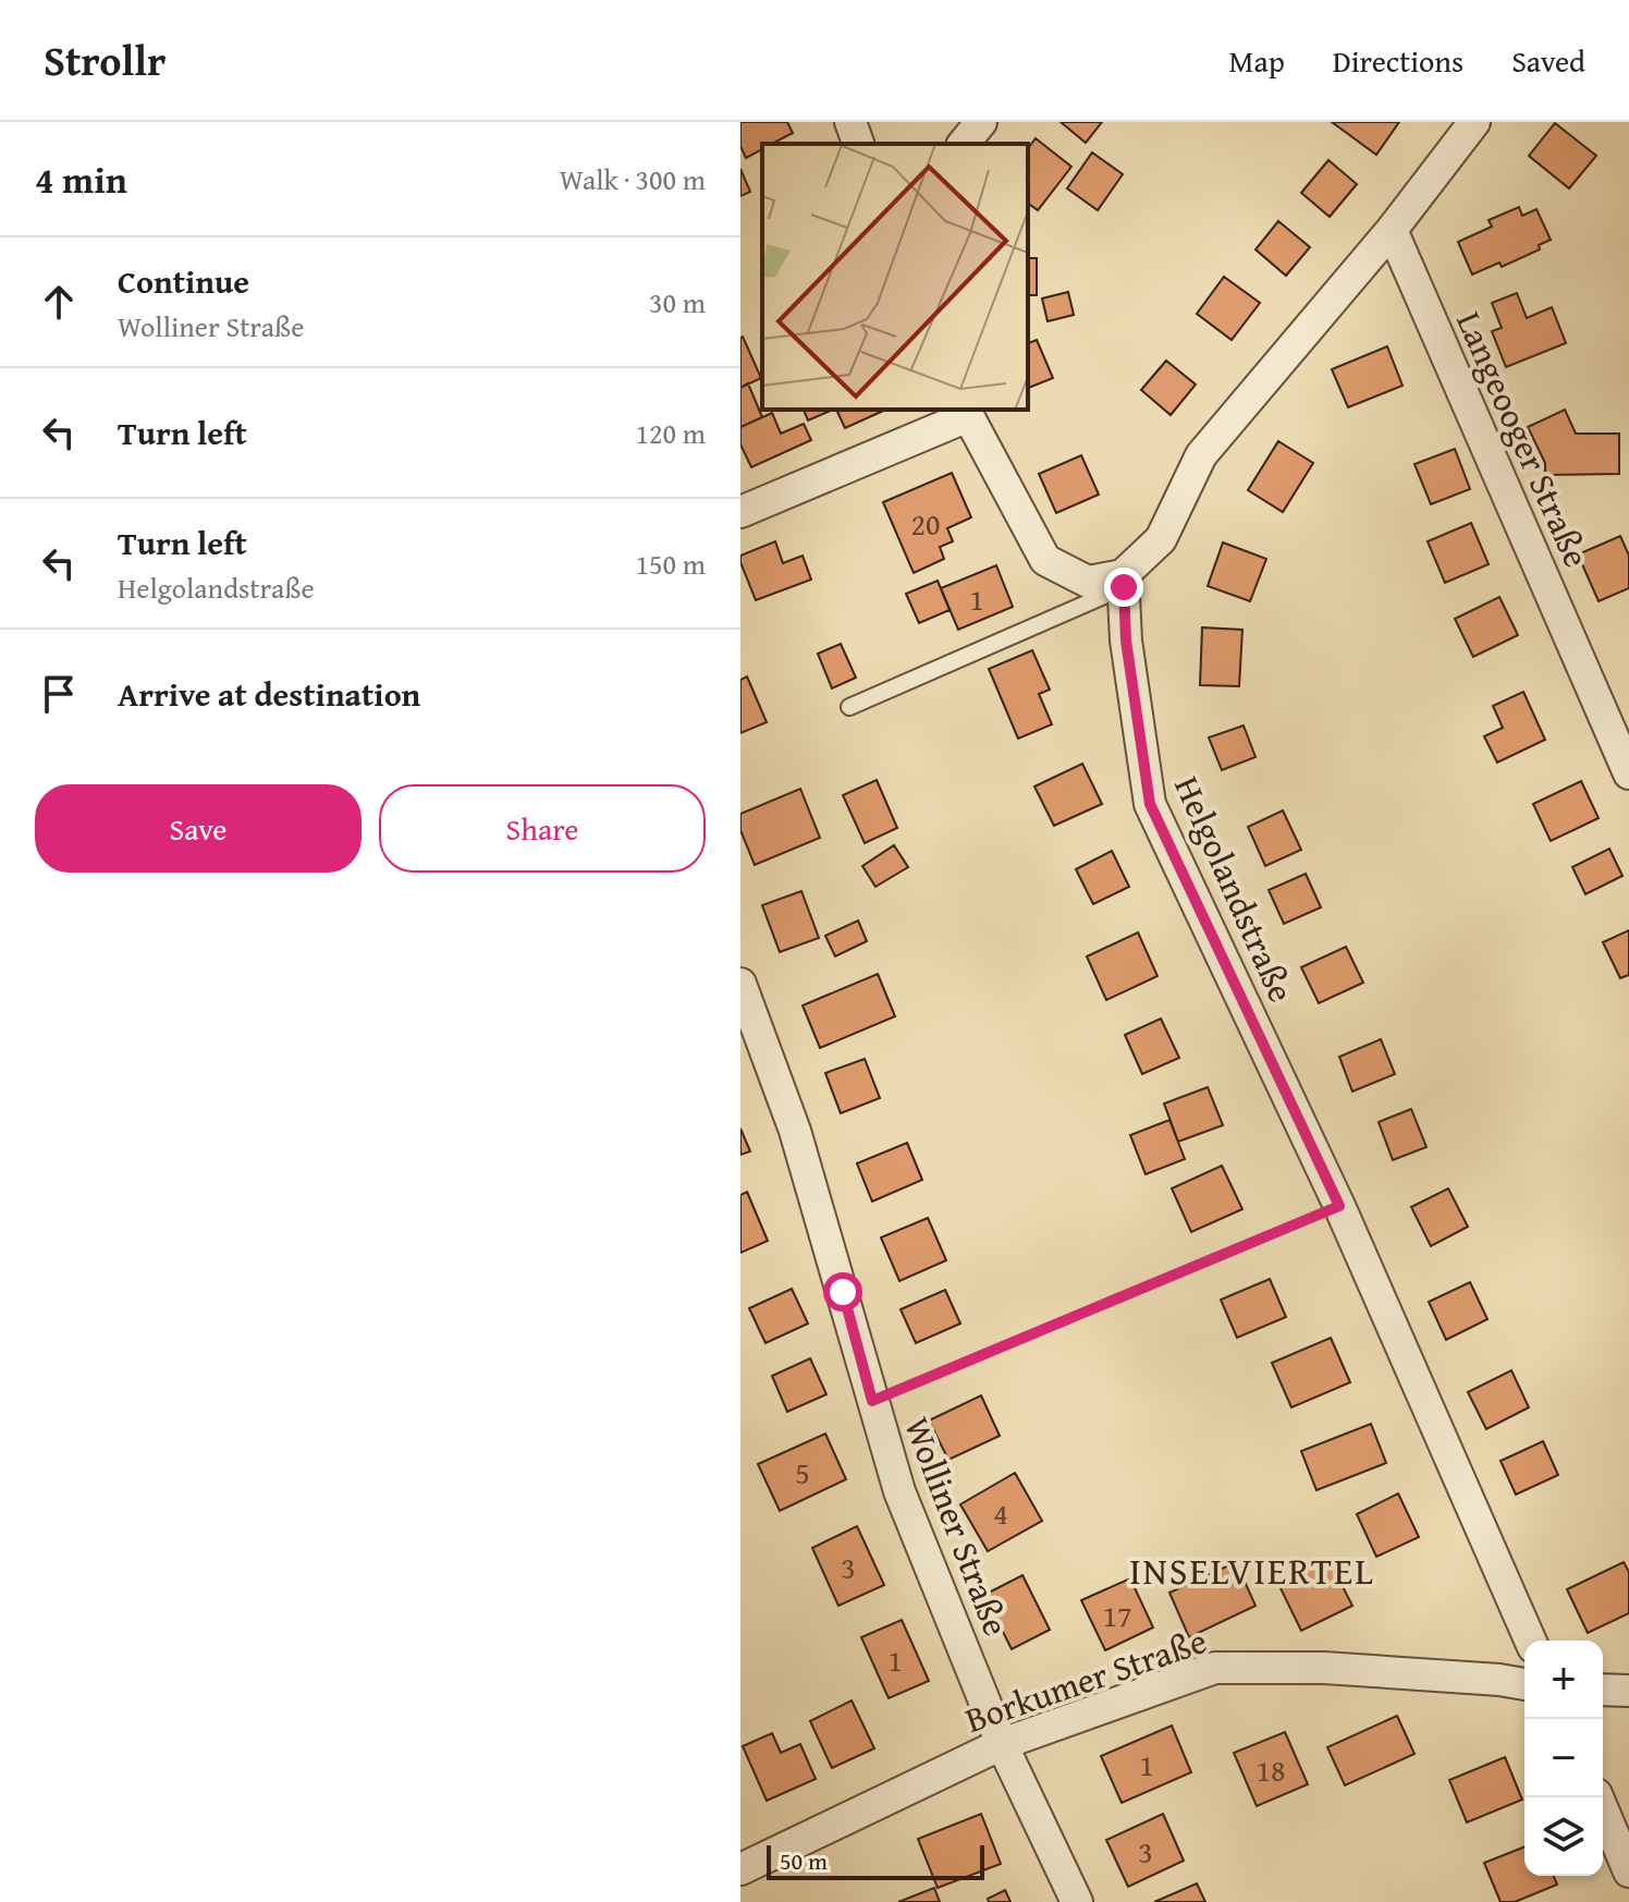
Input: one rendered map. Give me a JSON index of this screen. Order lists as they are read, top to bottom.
{
  "streets": {
    "street": [
      "Langeooger Straße",
      "Helgolandstraße",
      "Wolliner Straße",
      "Borkumer Straße"
    ]
  },
  "crossings": [
    ["Wolliner Straße", "Borkumer Straße"]
  ],
  "districts": ["INSELVIERTEL"],
  "house_numbers": [
    "20",
    "1",
    "5",
    "4",
    "3",
    "17",
    "1",
    "1",
    "18",
    "3"
  ],
  "scale_bar": "50 m",
  "page": {
    "header": "Strollr",
    "nav": ["Map", "Directions", "Saved"],
    "heading": ["4 min", "Walk · 300 m"],
    "list": [
      ["Continue", "Wolliner Straße", "30 m"],
      ["Turn left", "120 m"],
      ["Turn left", "Helgolandstraße", "150 m"],
      "Arrive at destination"
    ],
    "buttons": ["Save", "Share"],
    "map_buttons": ["+", "−"],
    "scale": "50 m"
  }
}
